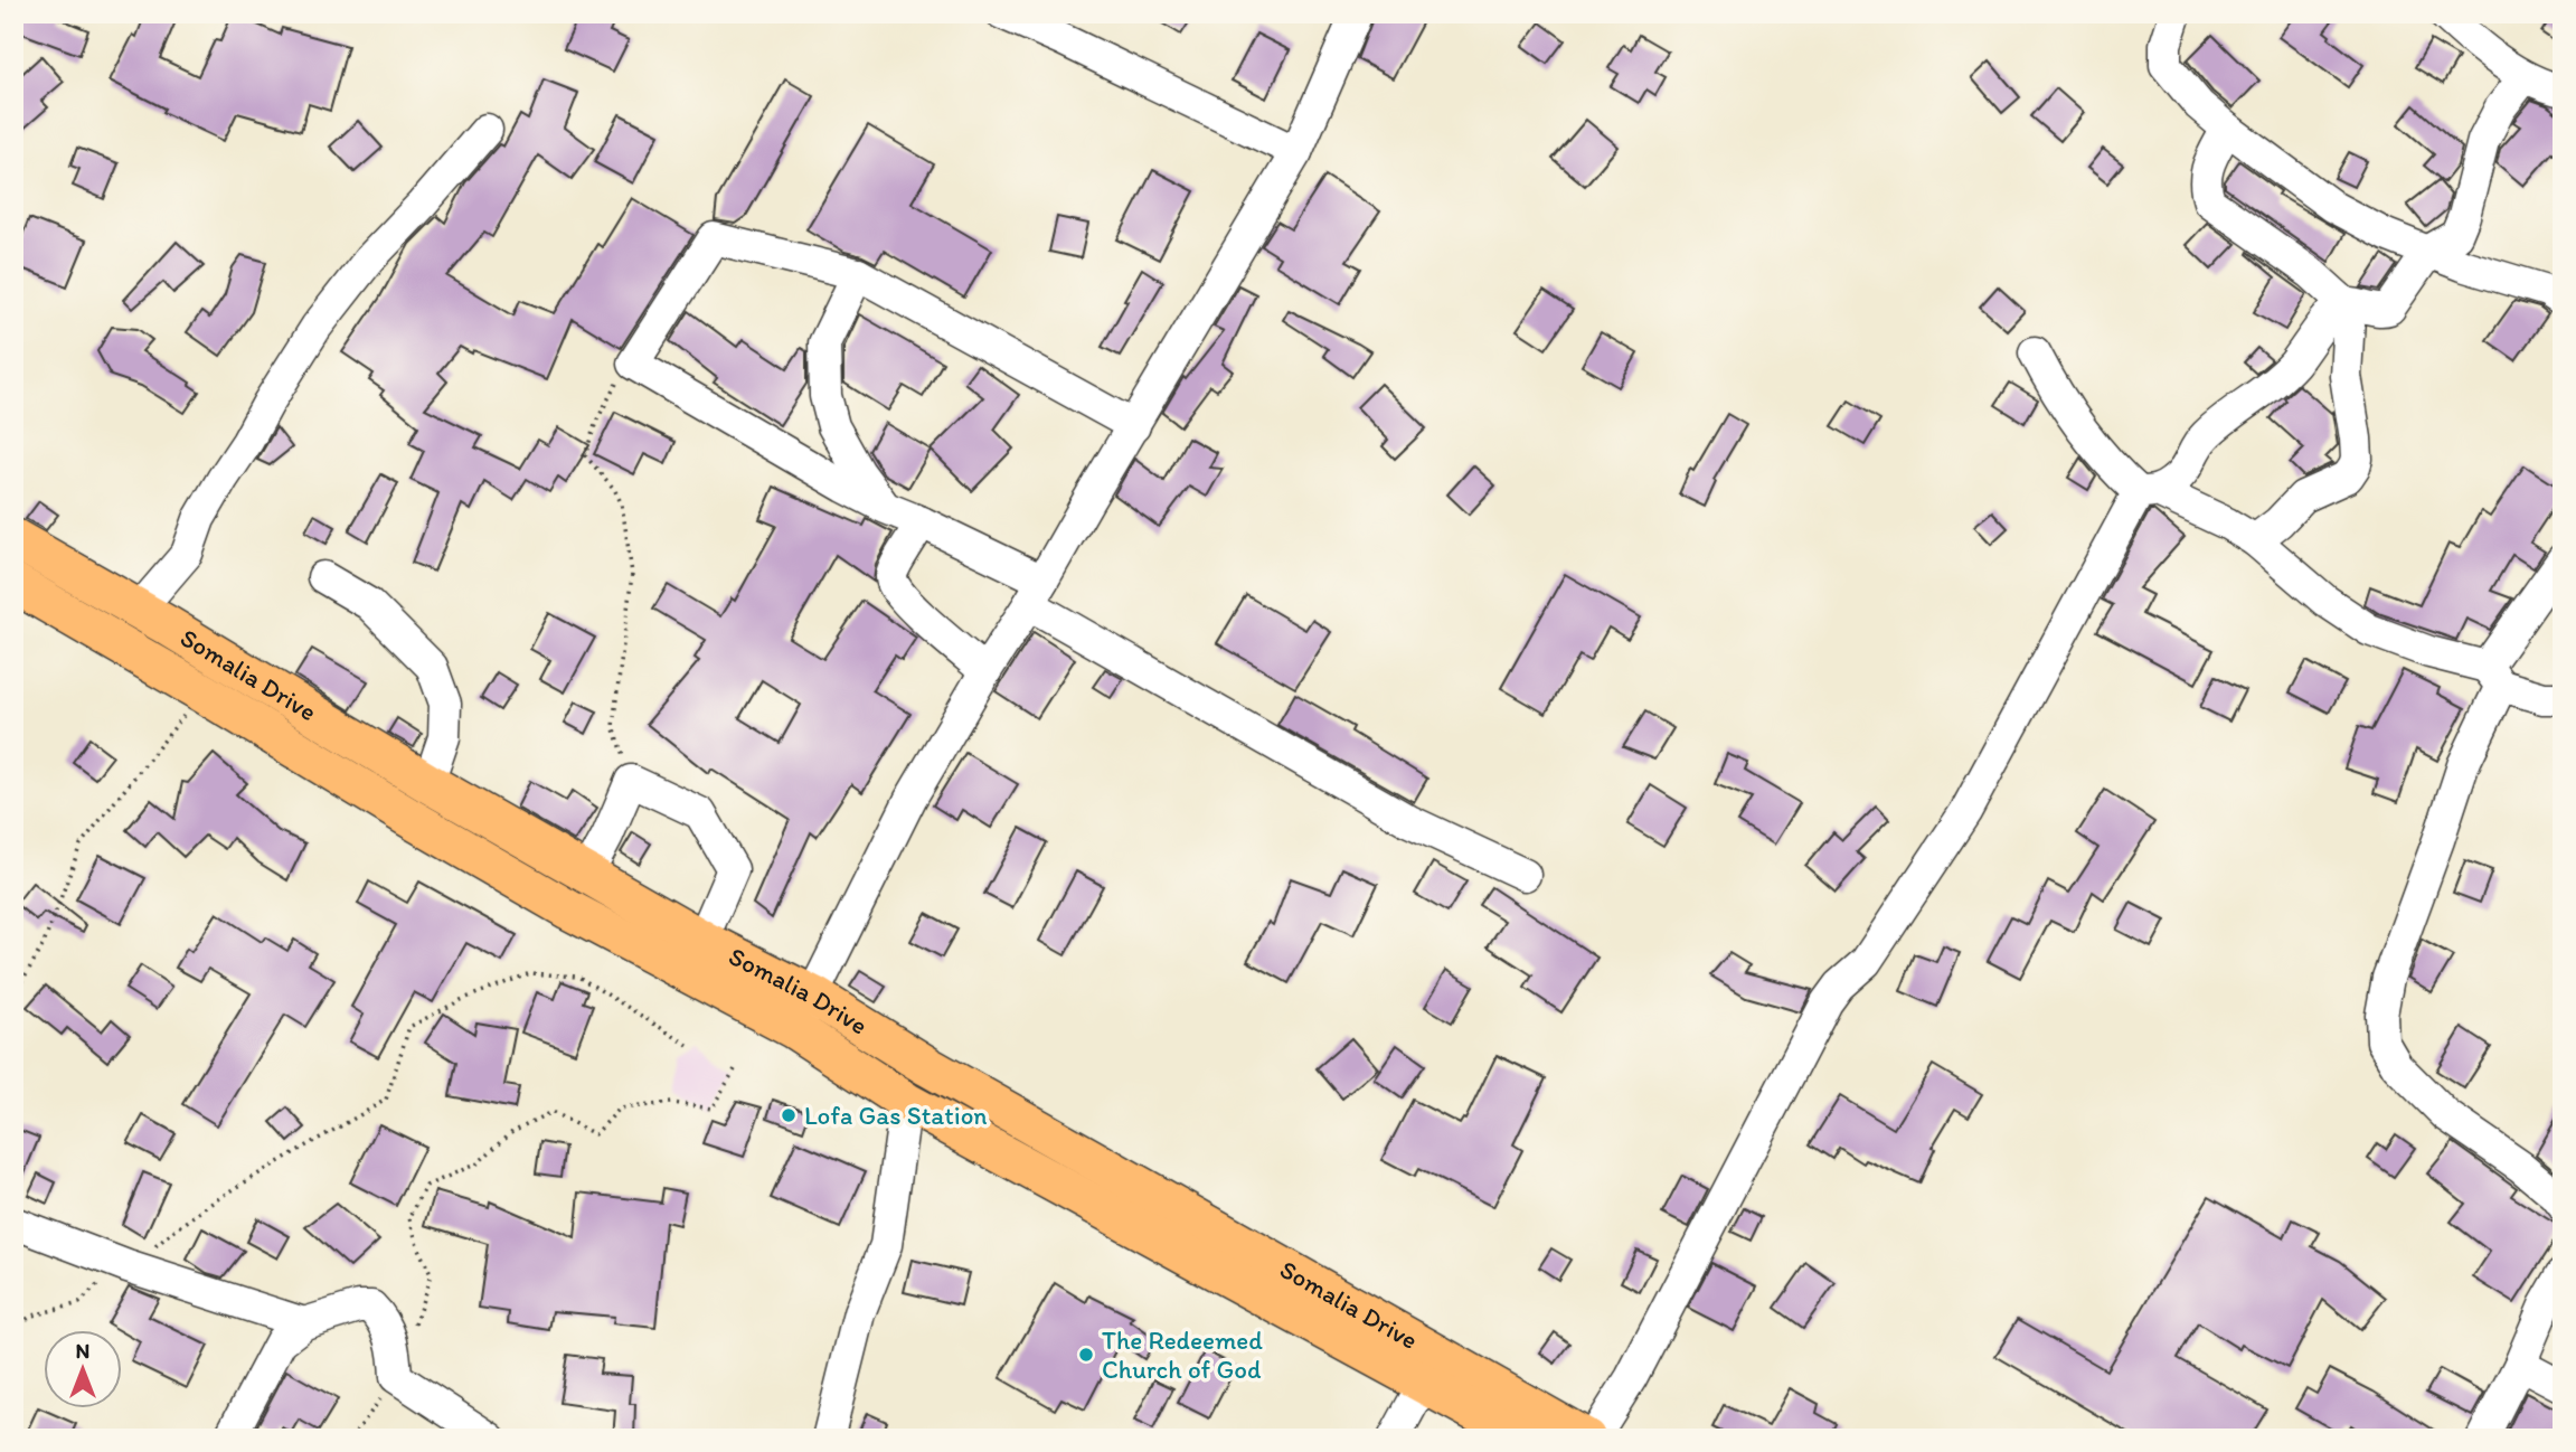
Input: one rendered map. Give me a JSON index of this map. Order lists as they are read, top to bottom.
{
  "streets": {
    "main road": ["Somalia Drive"]
  },
  "places": ["Lofa Gas Station", "The Redeemed Church of God"],
  "north": "top"
}
